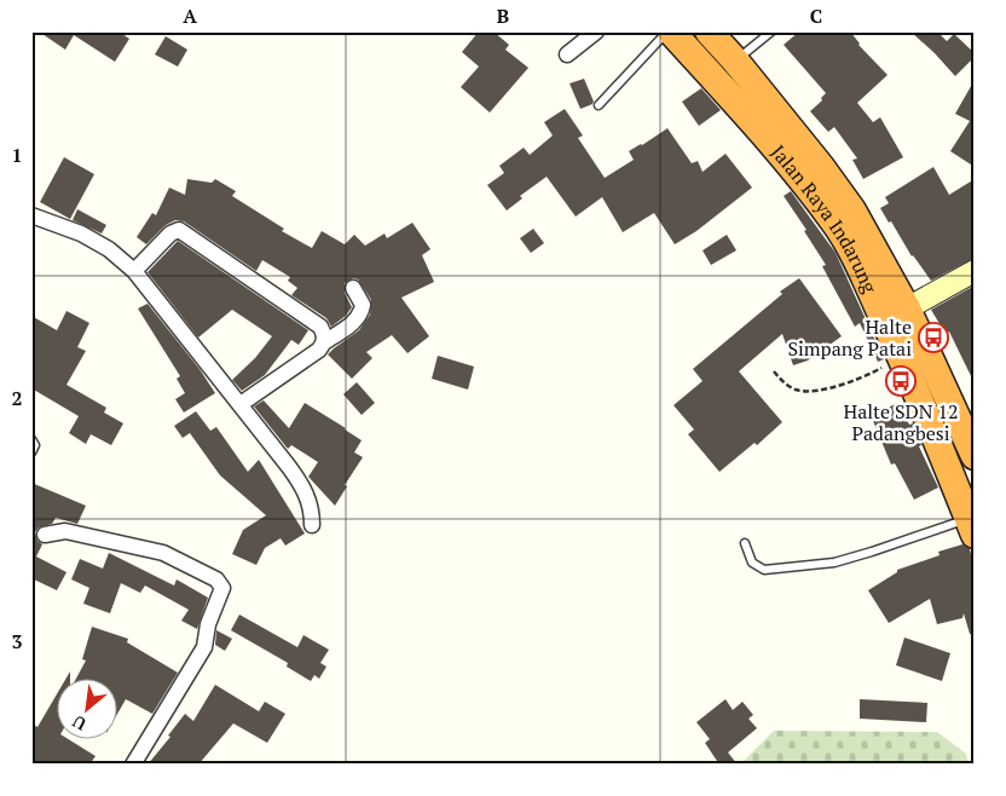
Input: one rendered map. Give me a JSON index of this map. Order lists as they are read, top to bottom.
{
  "streets": {
    "highway": ["Jalan Raya Indarung"]
  },
  "places": {
    "bus stop": ["Halte Simpang Patai", "Halte SDN 12 Padangbesi"]
  },
  "north": "bottom left",
  "grid": {
    "columns": ["A", "B", "C"],
    "rows": ["1", "2", "3"]
  }
}
